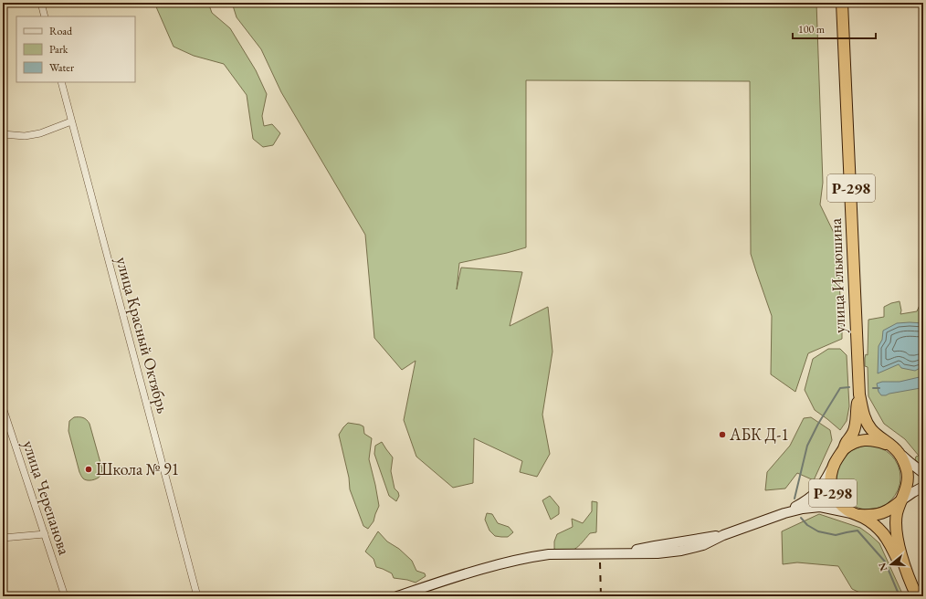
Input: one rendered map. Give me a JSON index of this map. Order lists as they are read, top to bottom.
{
  "streets": {
    "highway": ["Р-298", "улица Ильюшина"],
    "street": ["улица Красный Октябрь", "улица Черепанова"]
  },
  "crossings": [
    ["Р-298", "улица Ильюшина"]
  ],
  "places": ["АБК Д-1", "Школа № 91"],
  "legend": ["Road", "Park", "Water"],
  "scale_bar": "100 m",
  "north": "left"
}
